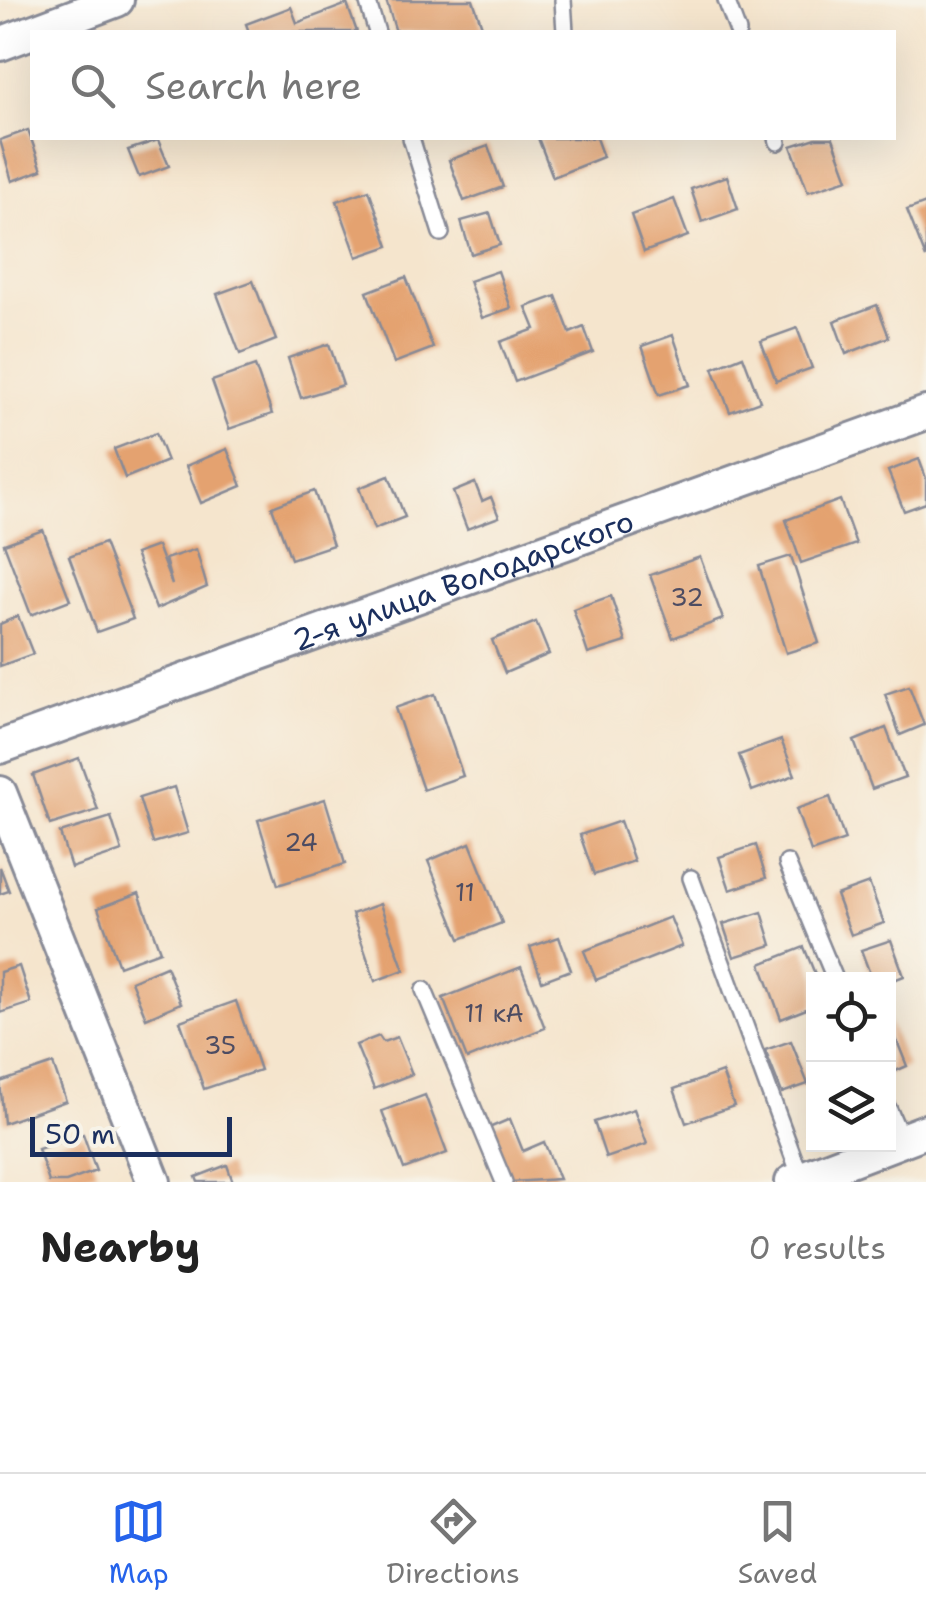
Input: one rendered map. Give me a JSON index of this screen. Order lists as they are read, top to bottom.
{
  "streets": {
    "street": ["2-я улица Володарского"]
  },
  "house_numbers": [
    "32",
    "24",
    "11",
    "11 кА",
    "35"
  ],
  "scale_bar": "50 m",
  "page": {
    "search": "Search here",
    "scale": "50 m",
    "heading": ["Nearby", "0 results"],
    "nav": ["Map", "Directions", "Saved"]
  }
}
